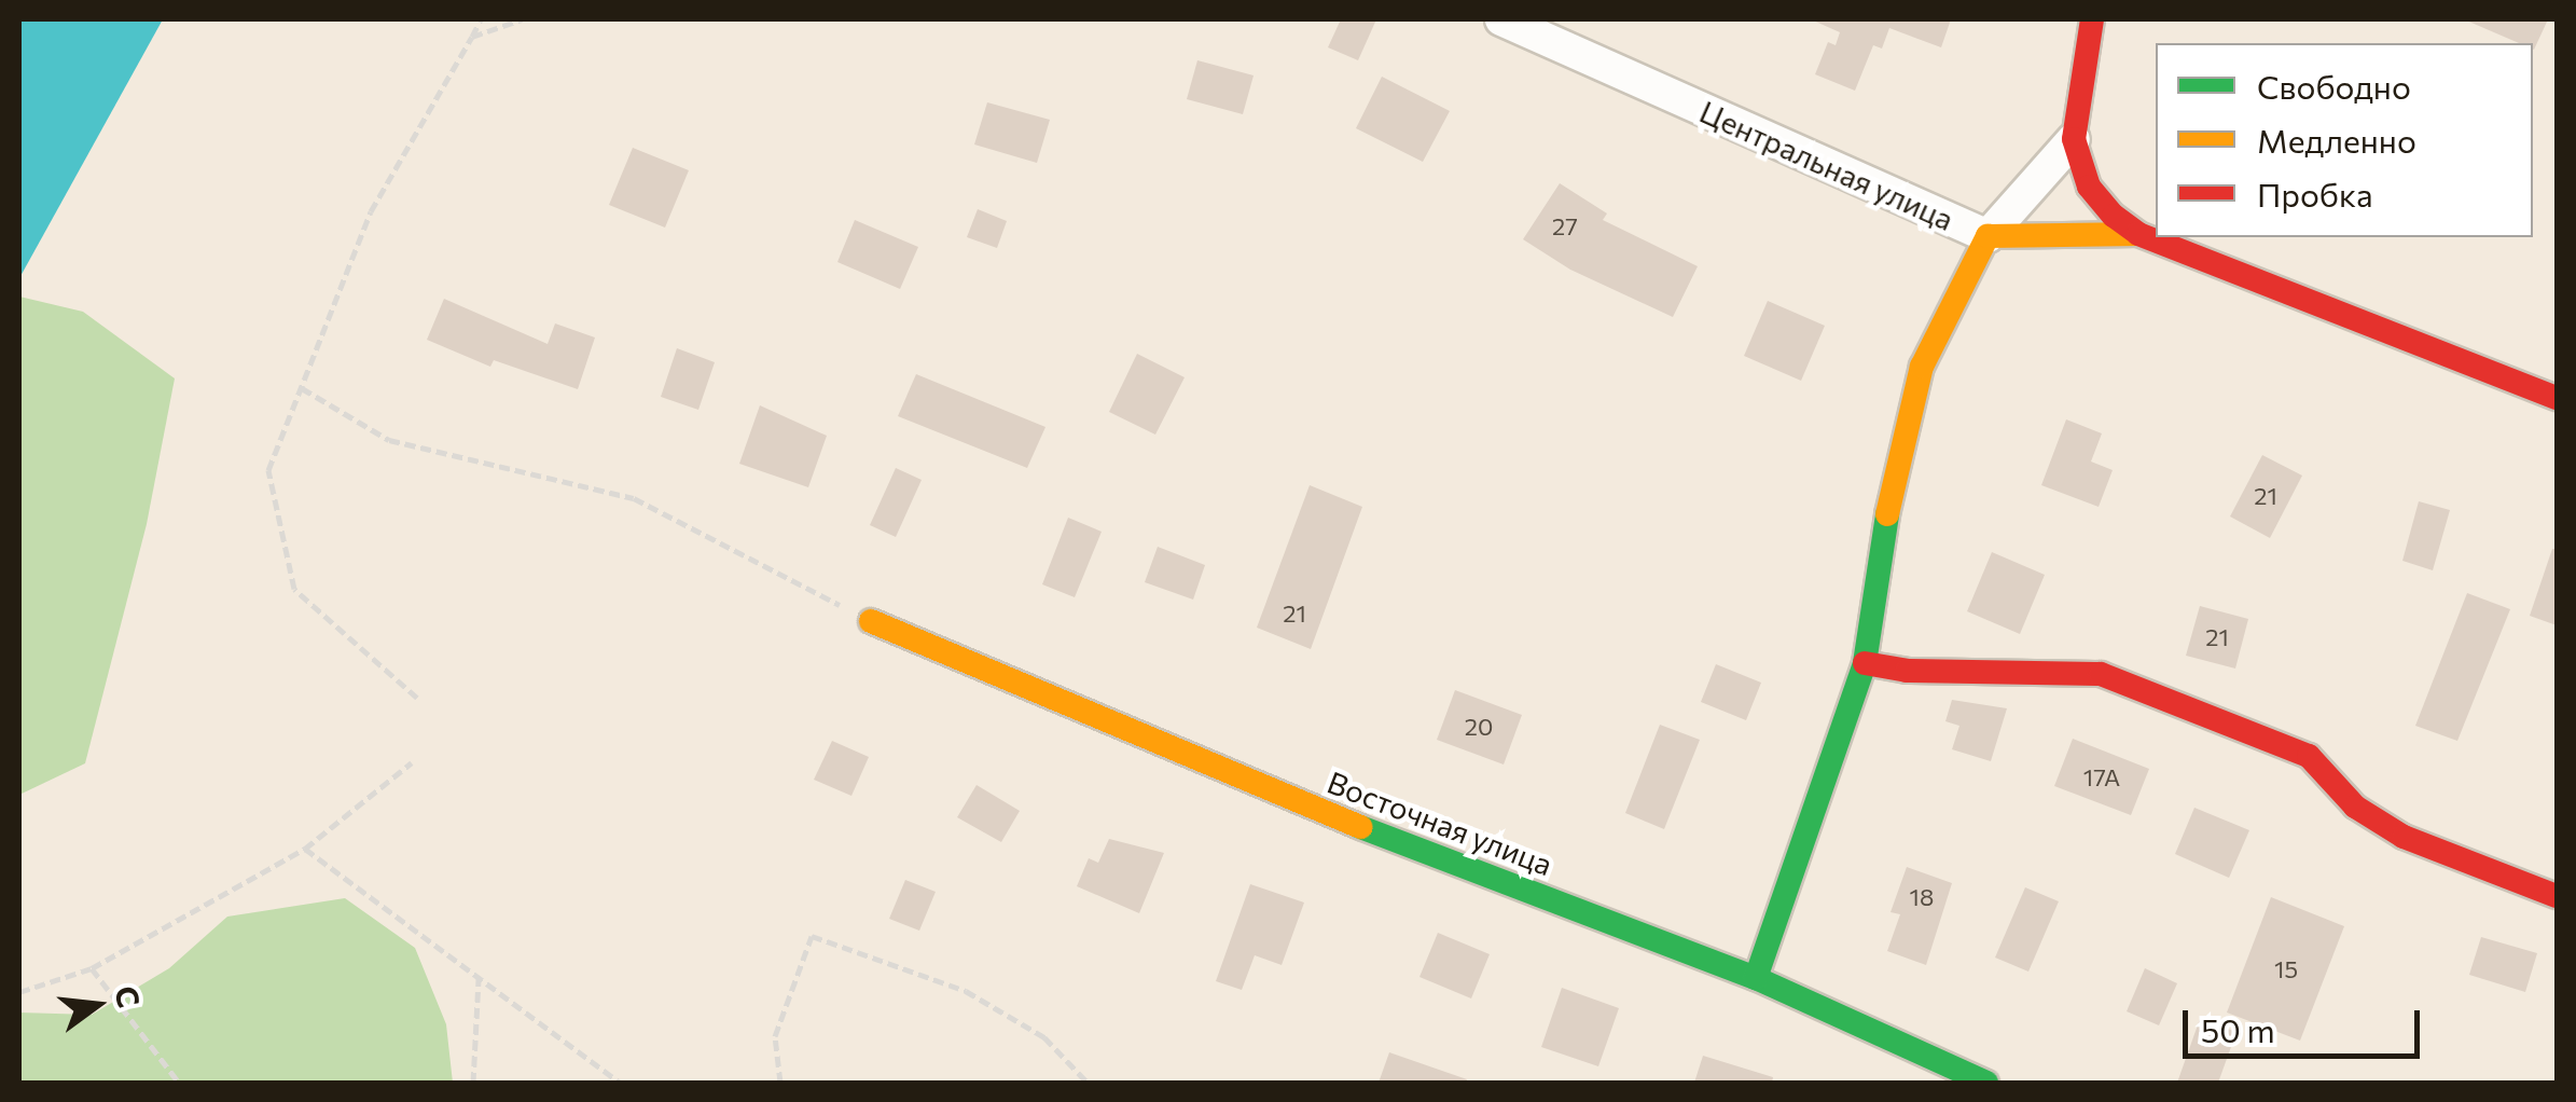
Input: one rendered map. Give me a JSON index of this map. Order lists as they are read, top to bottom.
{
  "streets": {
    "street": ["Центральная улица", "Восточная улица"]
  },
  "house_numbers": [
    "27",
    "21",
    "21",
    "21",
    "20",
    "17А",
    "18",
    "15"
  ],
  "legend": ["Свободно", "Медленно", "Пробка"],
  "scale_bar": "50 m",
  "north": "right"
}
